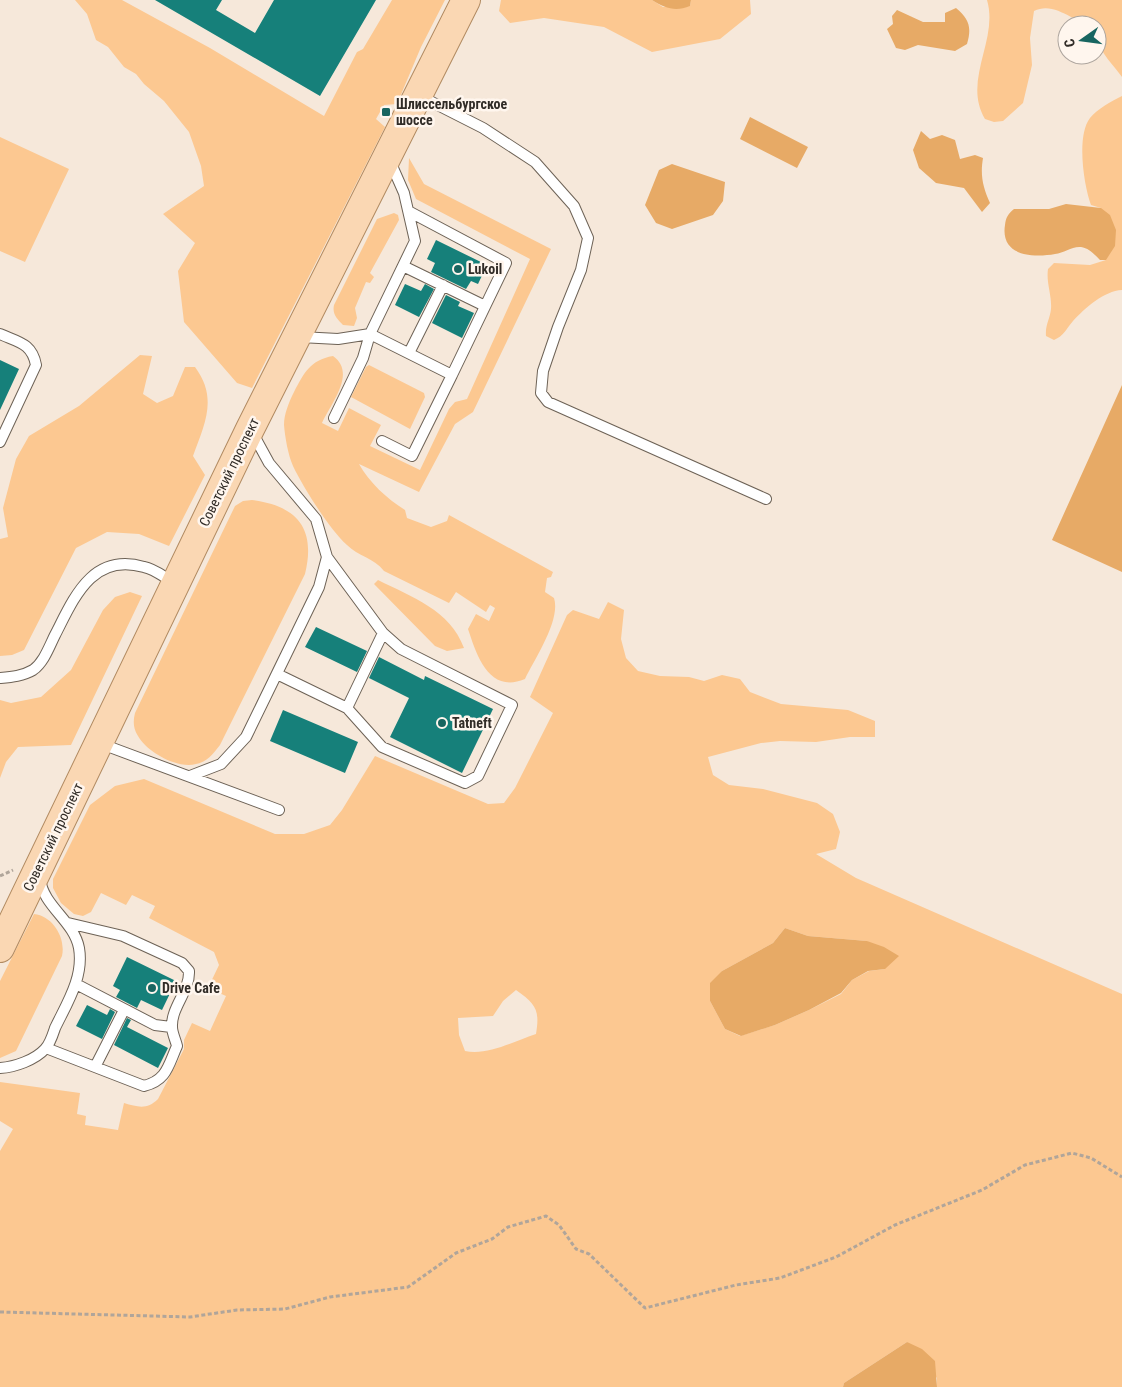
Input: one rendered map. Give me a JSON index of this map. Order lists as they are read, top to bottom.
{
  "streets": {
    "main road": ["Советский проспект"]
  },
  "places": {
    "transit": ["Шлиссельбургское шоссе"],
    "other": ["Lukoil", "Tatneft", "Drive Cafe"]
  },
  "north": "left"
}
